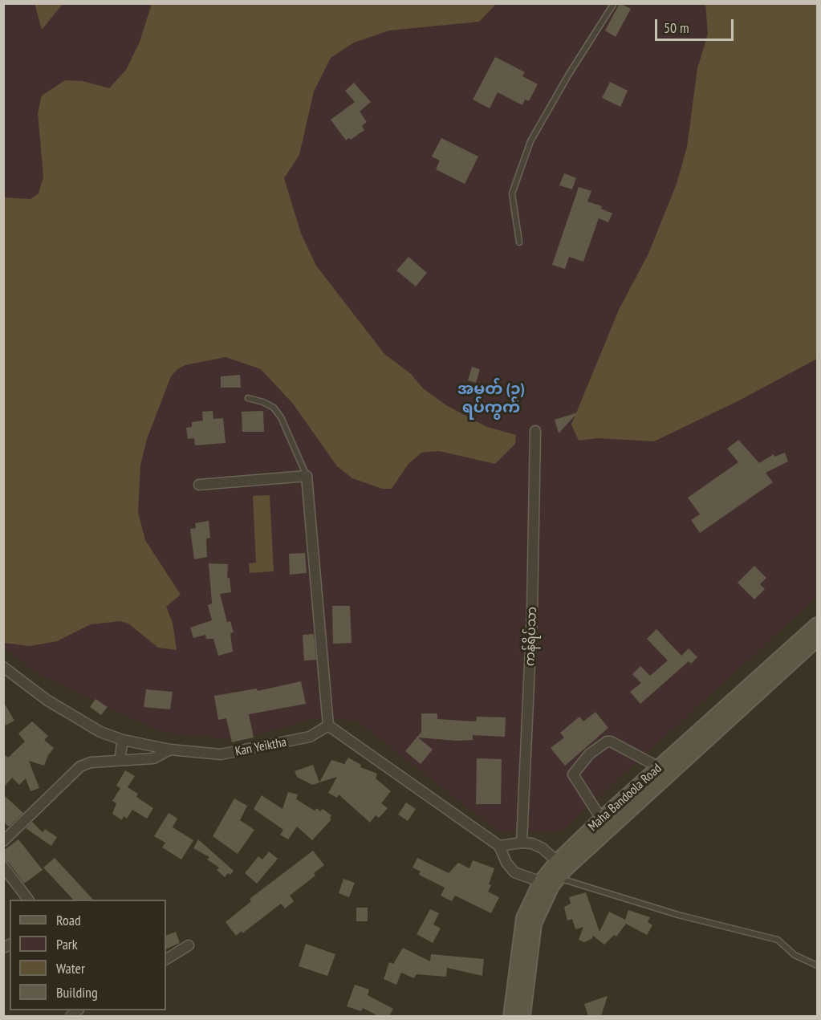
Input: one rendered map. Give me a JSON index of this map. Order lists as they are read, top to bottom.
{
  "streets": {
    "main road": ["Maha Bandoola Road"],
    "street": ["ကန်ရိပ်သာ", "Kan Yeiktha"]
  },
  "districts": ["အမှတ် (၃) ရပ်ကွက်"],
  "legend": [
    "Road",
    "Park",
    "Water",
    "Building"
  ],
  "scale_bar": "50 m"
}
